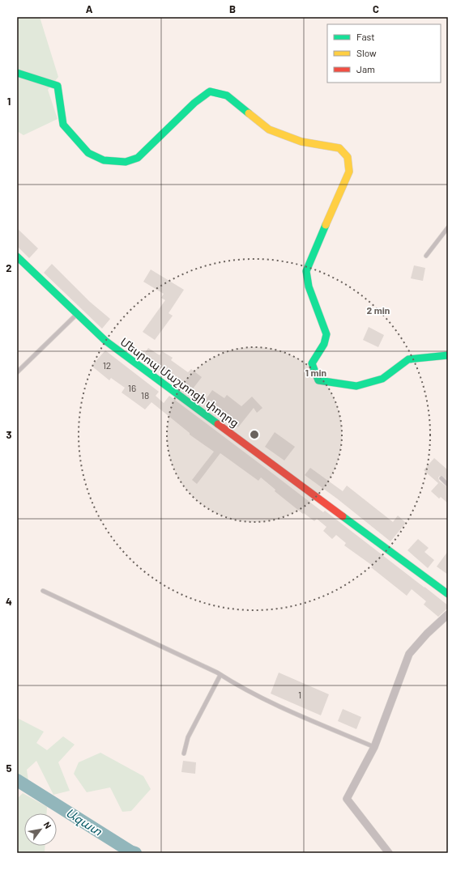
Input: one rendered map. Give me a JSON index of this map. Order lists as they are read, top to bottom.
{
  "streets": {
    "street": ["Մեսրոպ Մաշտոցի փողոց"]
  },
  "water": ["Ազատ"],
  "house_numbers": [
    "12",
    "16",
    "18",
    "1"
  ],
  "legend": ["Fast", "Slow", "Jam"],
  "north": "top right",
  "grid": {
    "columns": ["A", "B", "C"],
    "rows": [
      "1",
      "2",
      "3",
      "4",
      "5"
    ]
  },
  "rings": ["2 min", "1 min"]
}
